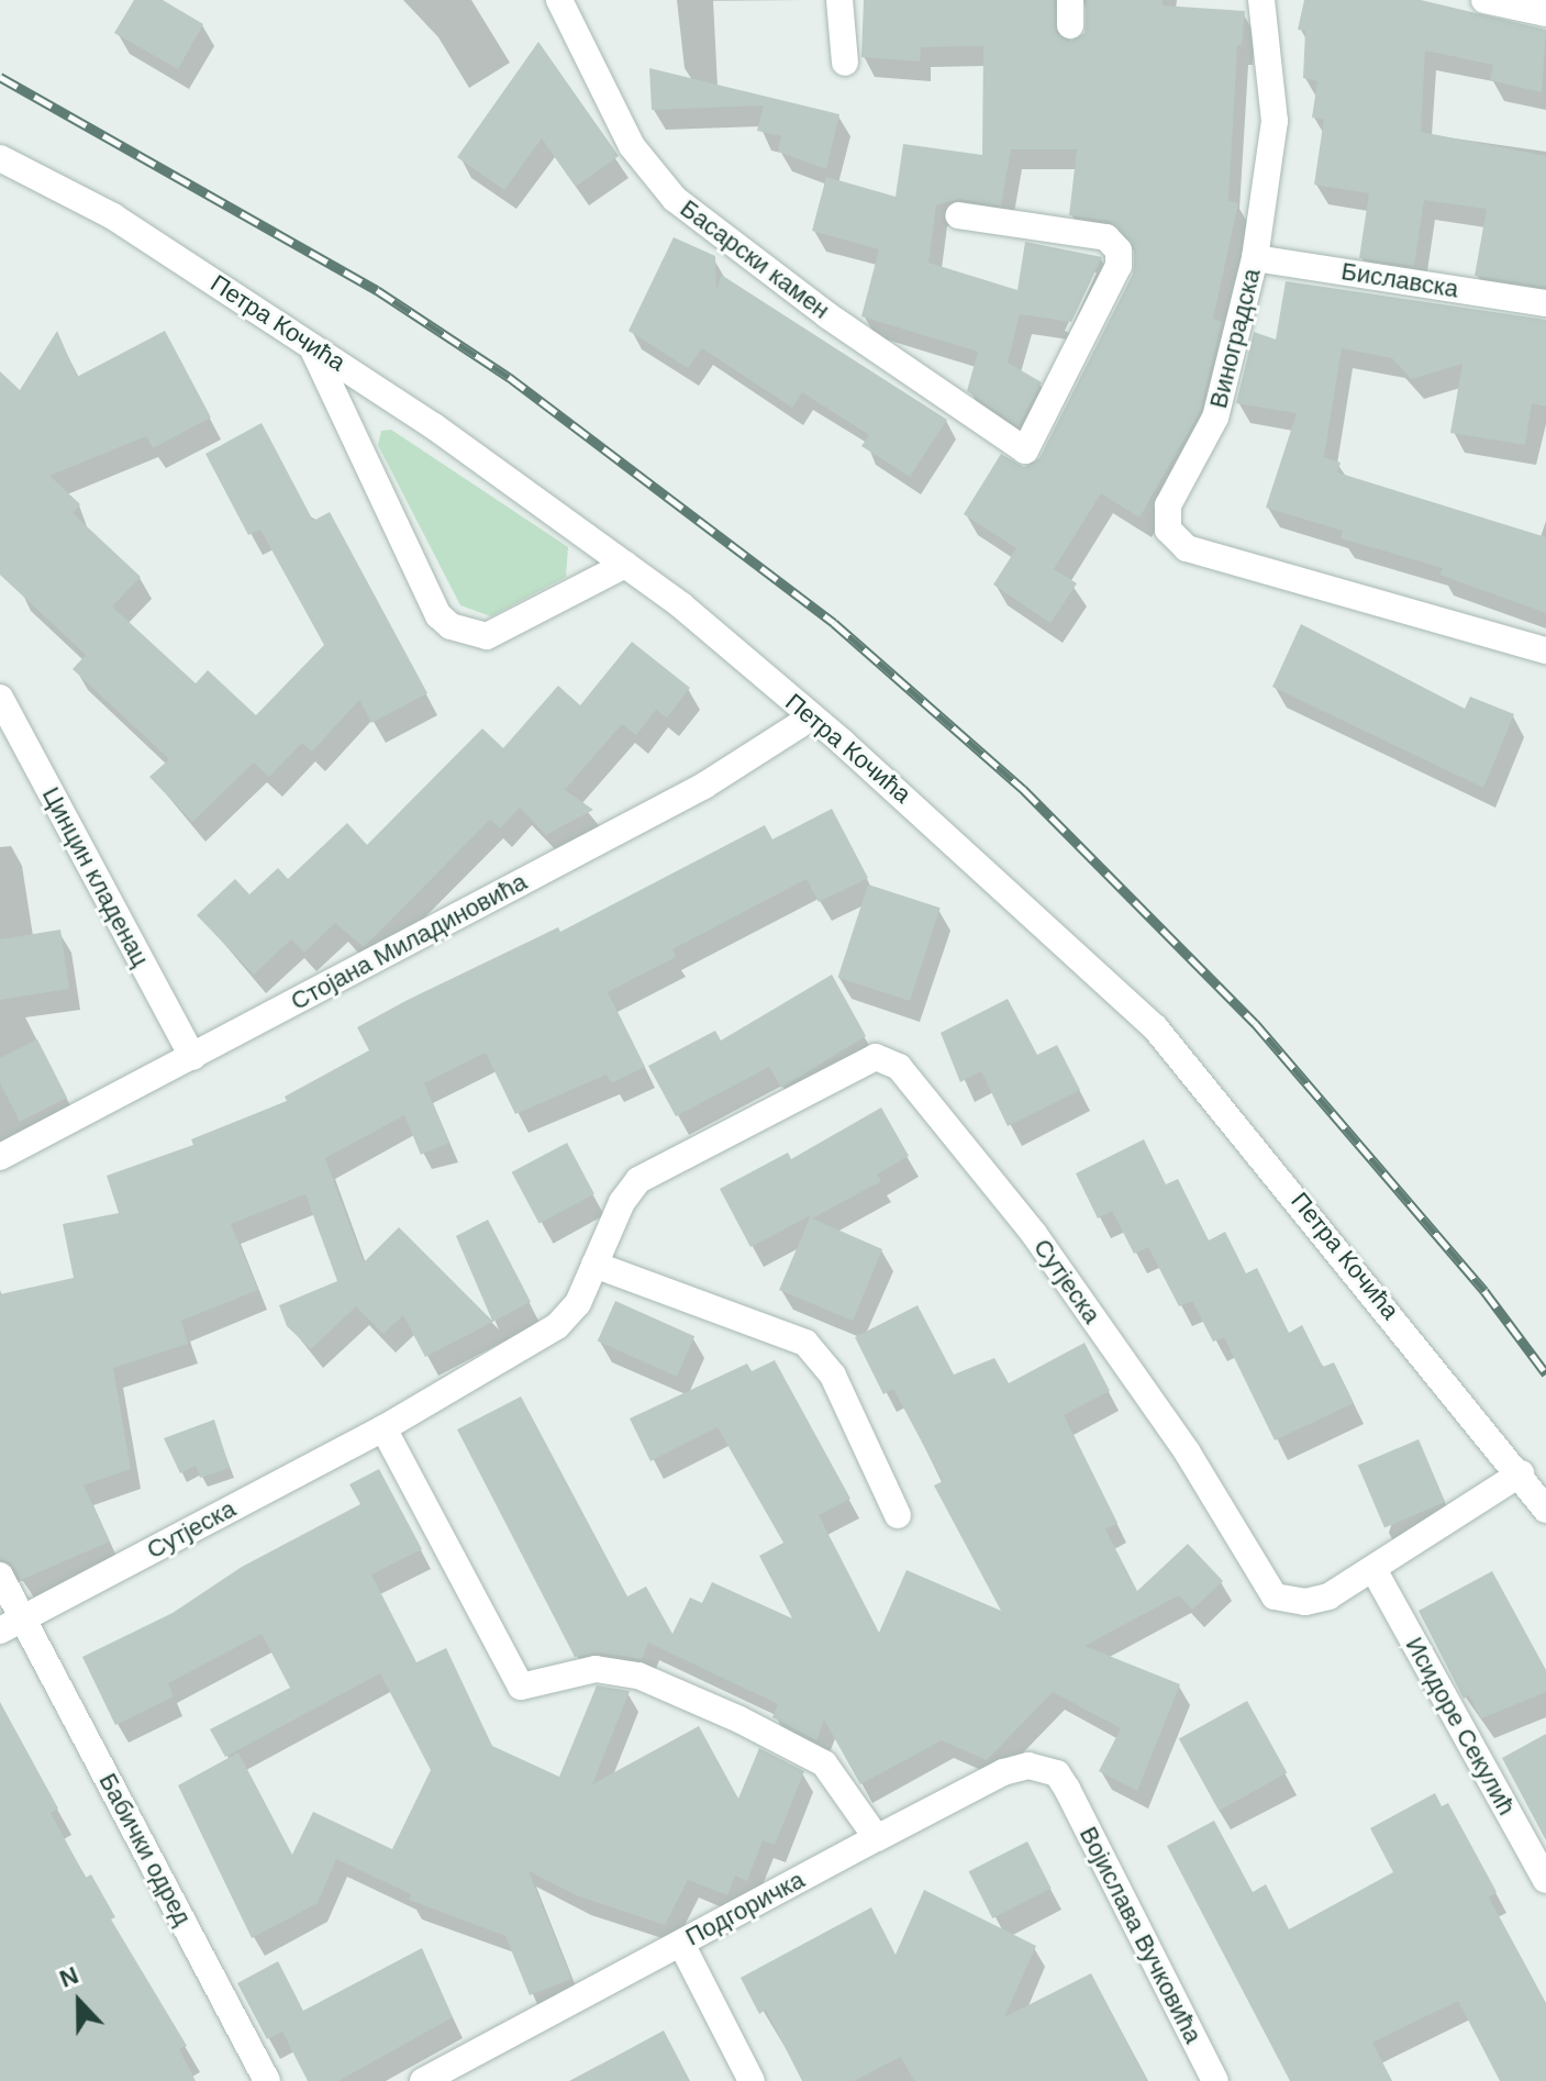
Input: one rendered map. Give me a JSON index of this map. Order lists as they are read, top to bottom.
{
  "streets": {
    "street": [
      "Басарски камен",
      "Биславска",
      "Петра Кочића",
      "Виноградска",
      "Цинцин кладенац",
      "Стојана Миладиновића",
      "Сутјеска",
      "Исидоре Секулић",
      "Бабички одред",
      "Подгоричка",
      "Војислава Вучковића"
    ]
  },
  "crossings": [
    ["Биславска", "Виноградска"],
    ["Петра Кочића", "Стојана Миладиновића"],
    ["Петра Кочића", "Сутјеска"],
    ["Цинцин кладенац", "Стојана Миладиновића"],
    ["Сутјеска", "Исидоре Секулић"],
    ["Сутјеска", "Бабички одред"],
    ["Подгоричка", "Војислава Вучковића"]
  ],
  "north": "top"
}
